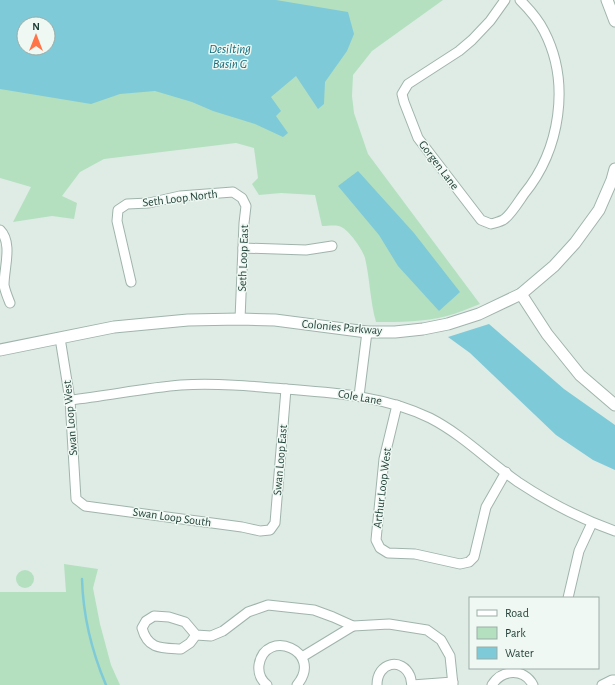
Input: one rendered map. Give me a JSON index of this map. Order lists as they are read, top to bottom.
{
  "streets": {
    "street": [
      "Gorgen Lane",
      "Seth Loop North",
      "Seth Loop East",
      "Colonies Parkway",
      "Cole Lane",
      "Swan Loop West",
      "Swan Loop East",
      "Arthur Loop West",
      "Swan Loop South"
    ]
  },
  "crossings": [
    ["Seth Loop North", "Seth Loop East"],
    ["Seth Loop East", "Colonies Parkway"],
    ["Colonies Parkway", "Swan Loop West"],
    ["Cole Lane", "Swan Loop West"],
    ["Cole Lane", "Swan Loop East"],
    ["Cole Lane", "Arthur Loop West"],
    ["Swan Loop West", "Swan Loop South"],
    ["Swan Loop East", "Swan Loop South"]
  ],
  "water": ["Desilting Basin G"],
  "legend": ["Road", "Park", "Water"],
  "north": "top"
}
